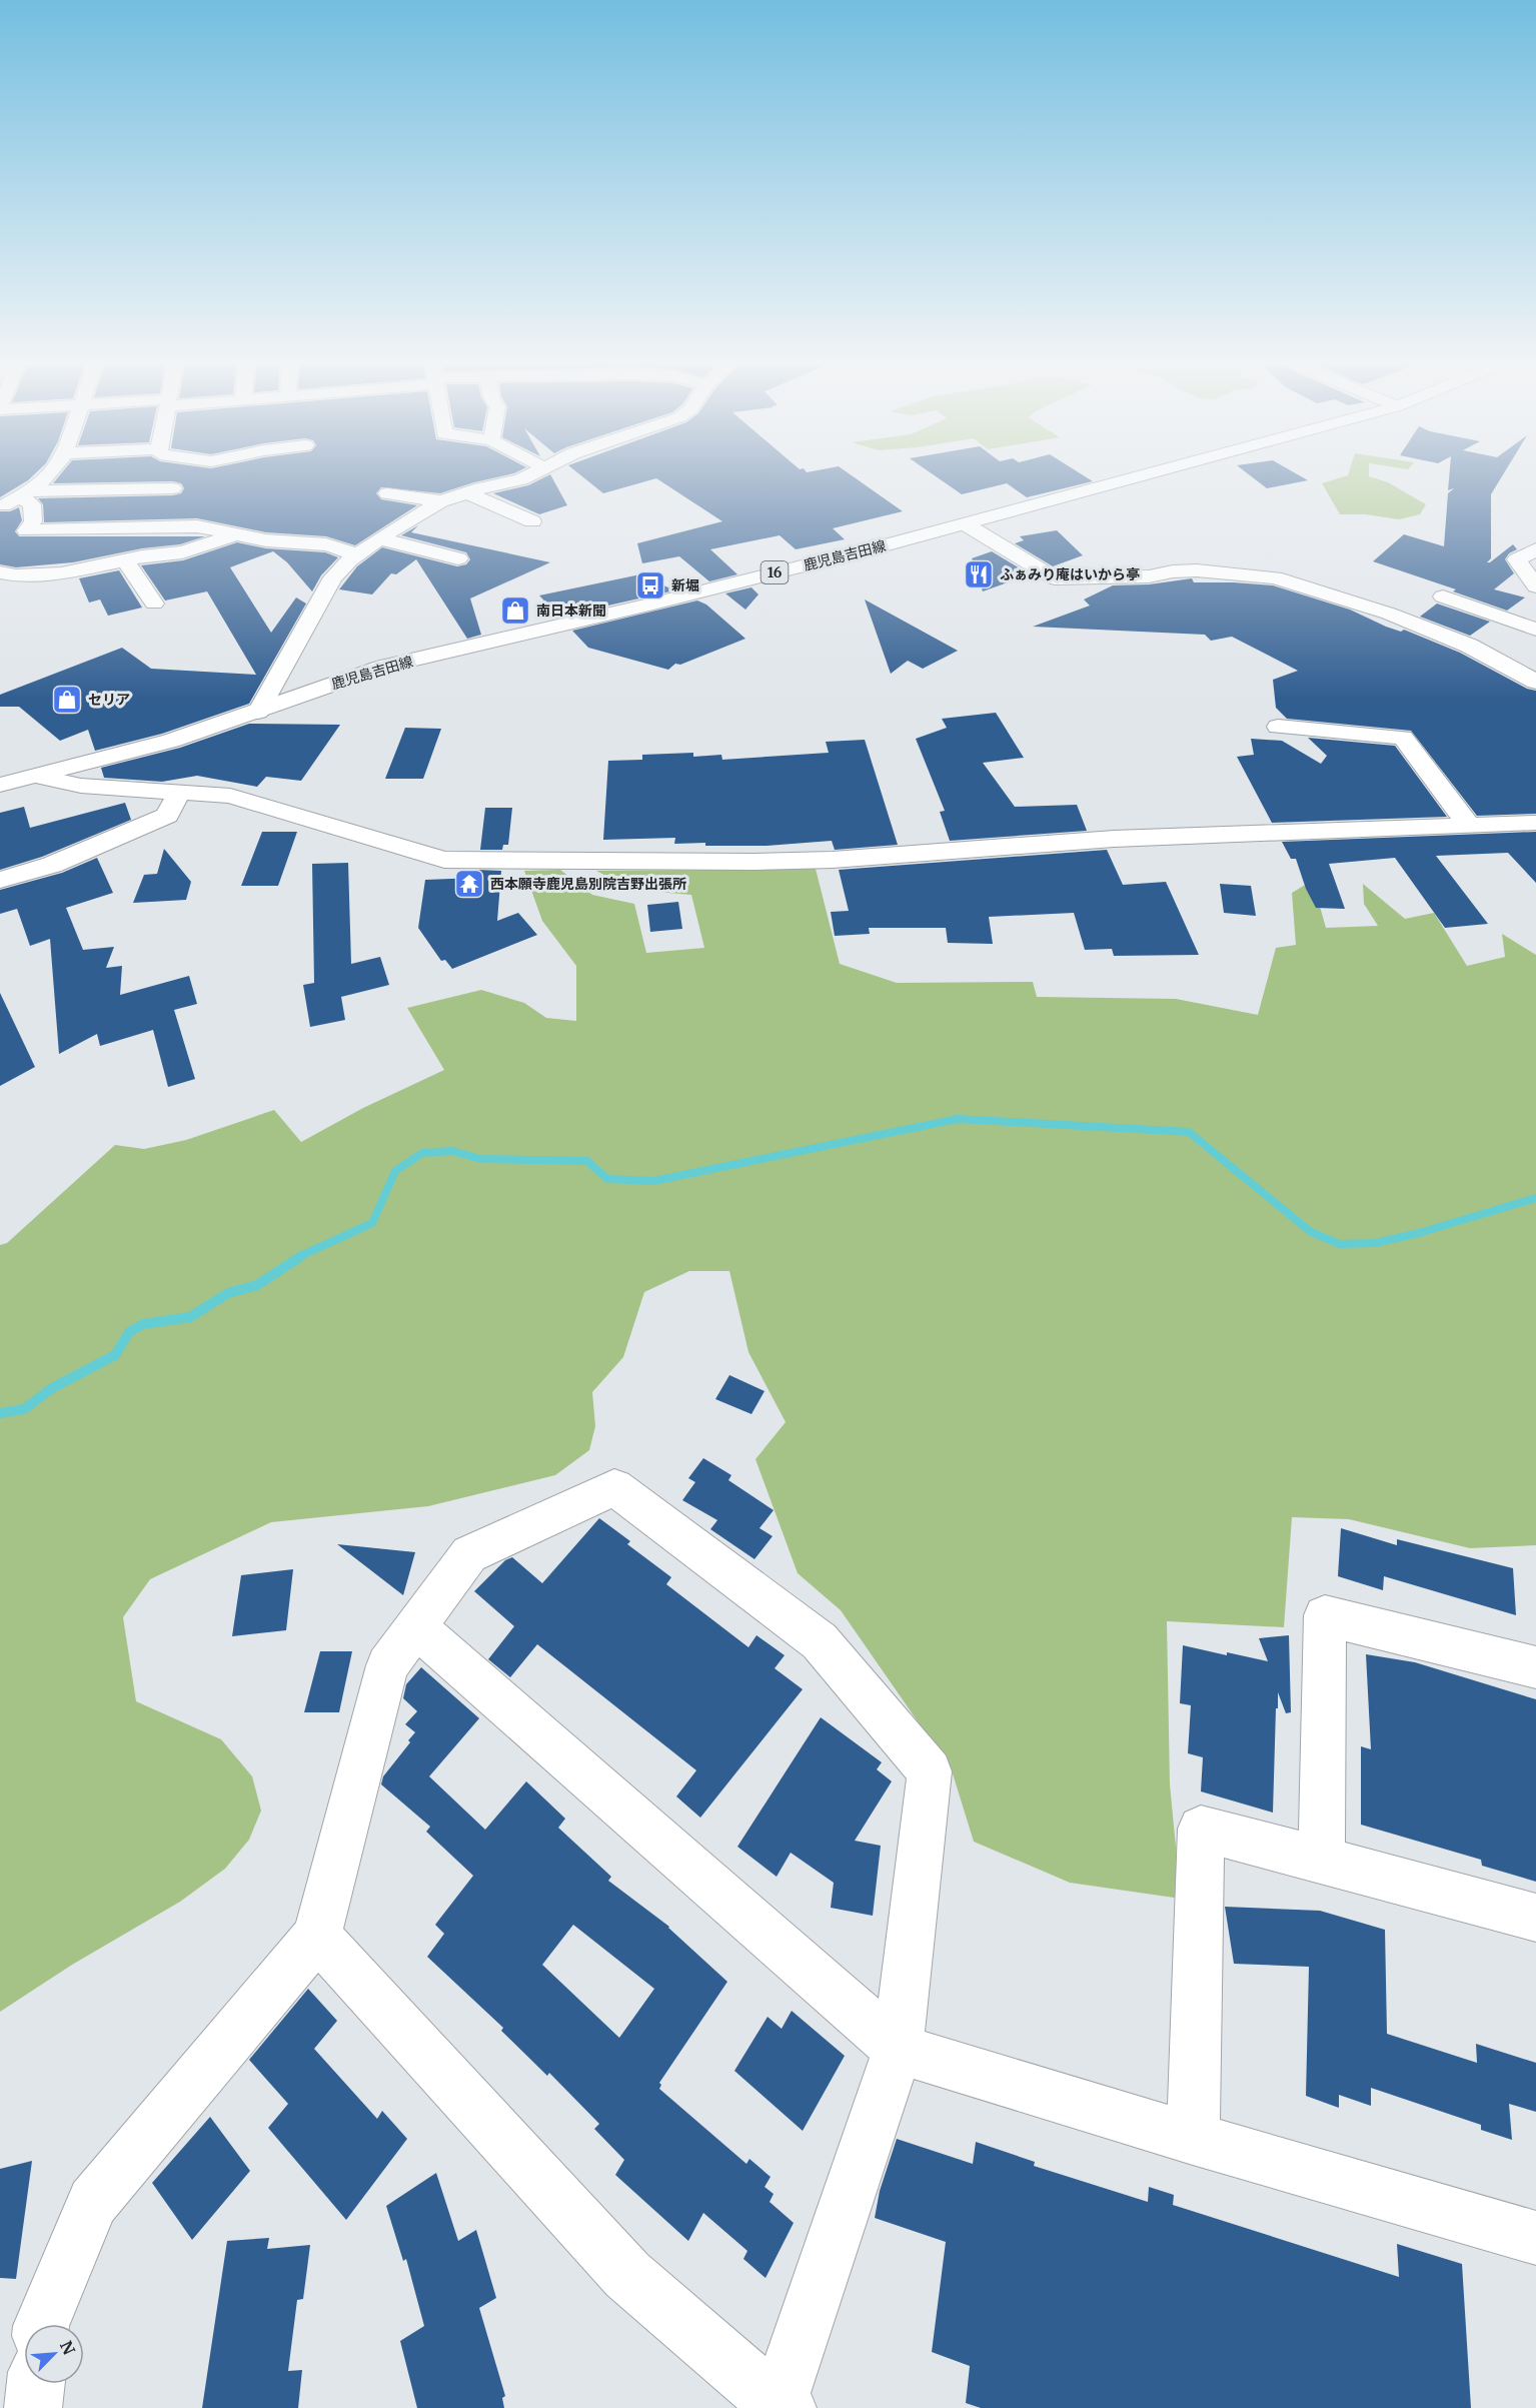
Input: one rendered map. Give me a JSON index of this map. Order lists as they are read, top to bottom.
{
  "streets": {
    "street": ["鹿児島吉田線", "16"]
  },
  "places": {
    "restaurant": ["ふぁみり庵はいから亭"],
    "bus stop": ["新堀"],
    "shop": ["南日本新聞", "セリア"],
    "temple": ["西本願寺鹿児島別院吉野出張所"]
  },
  "north": "top right"
}
